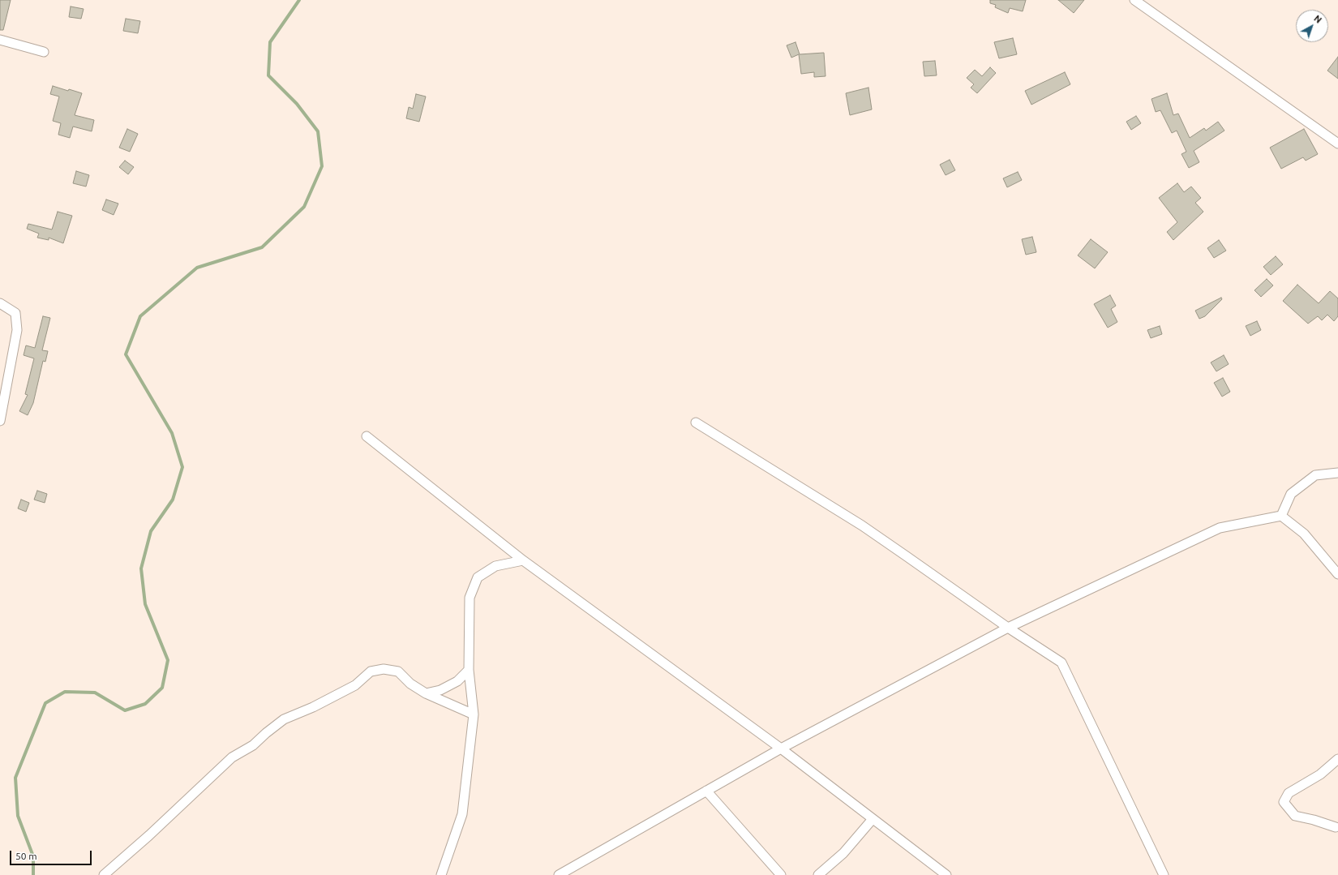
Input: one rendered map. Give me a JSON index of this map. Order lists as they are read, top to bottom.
{
  "scale_bar": "50 m",
  "north": "top right"
}
